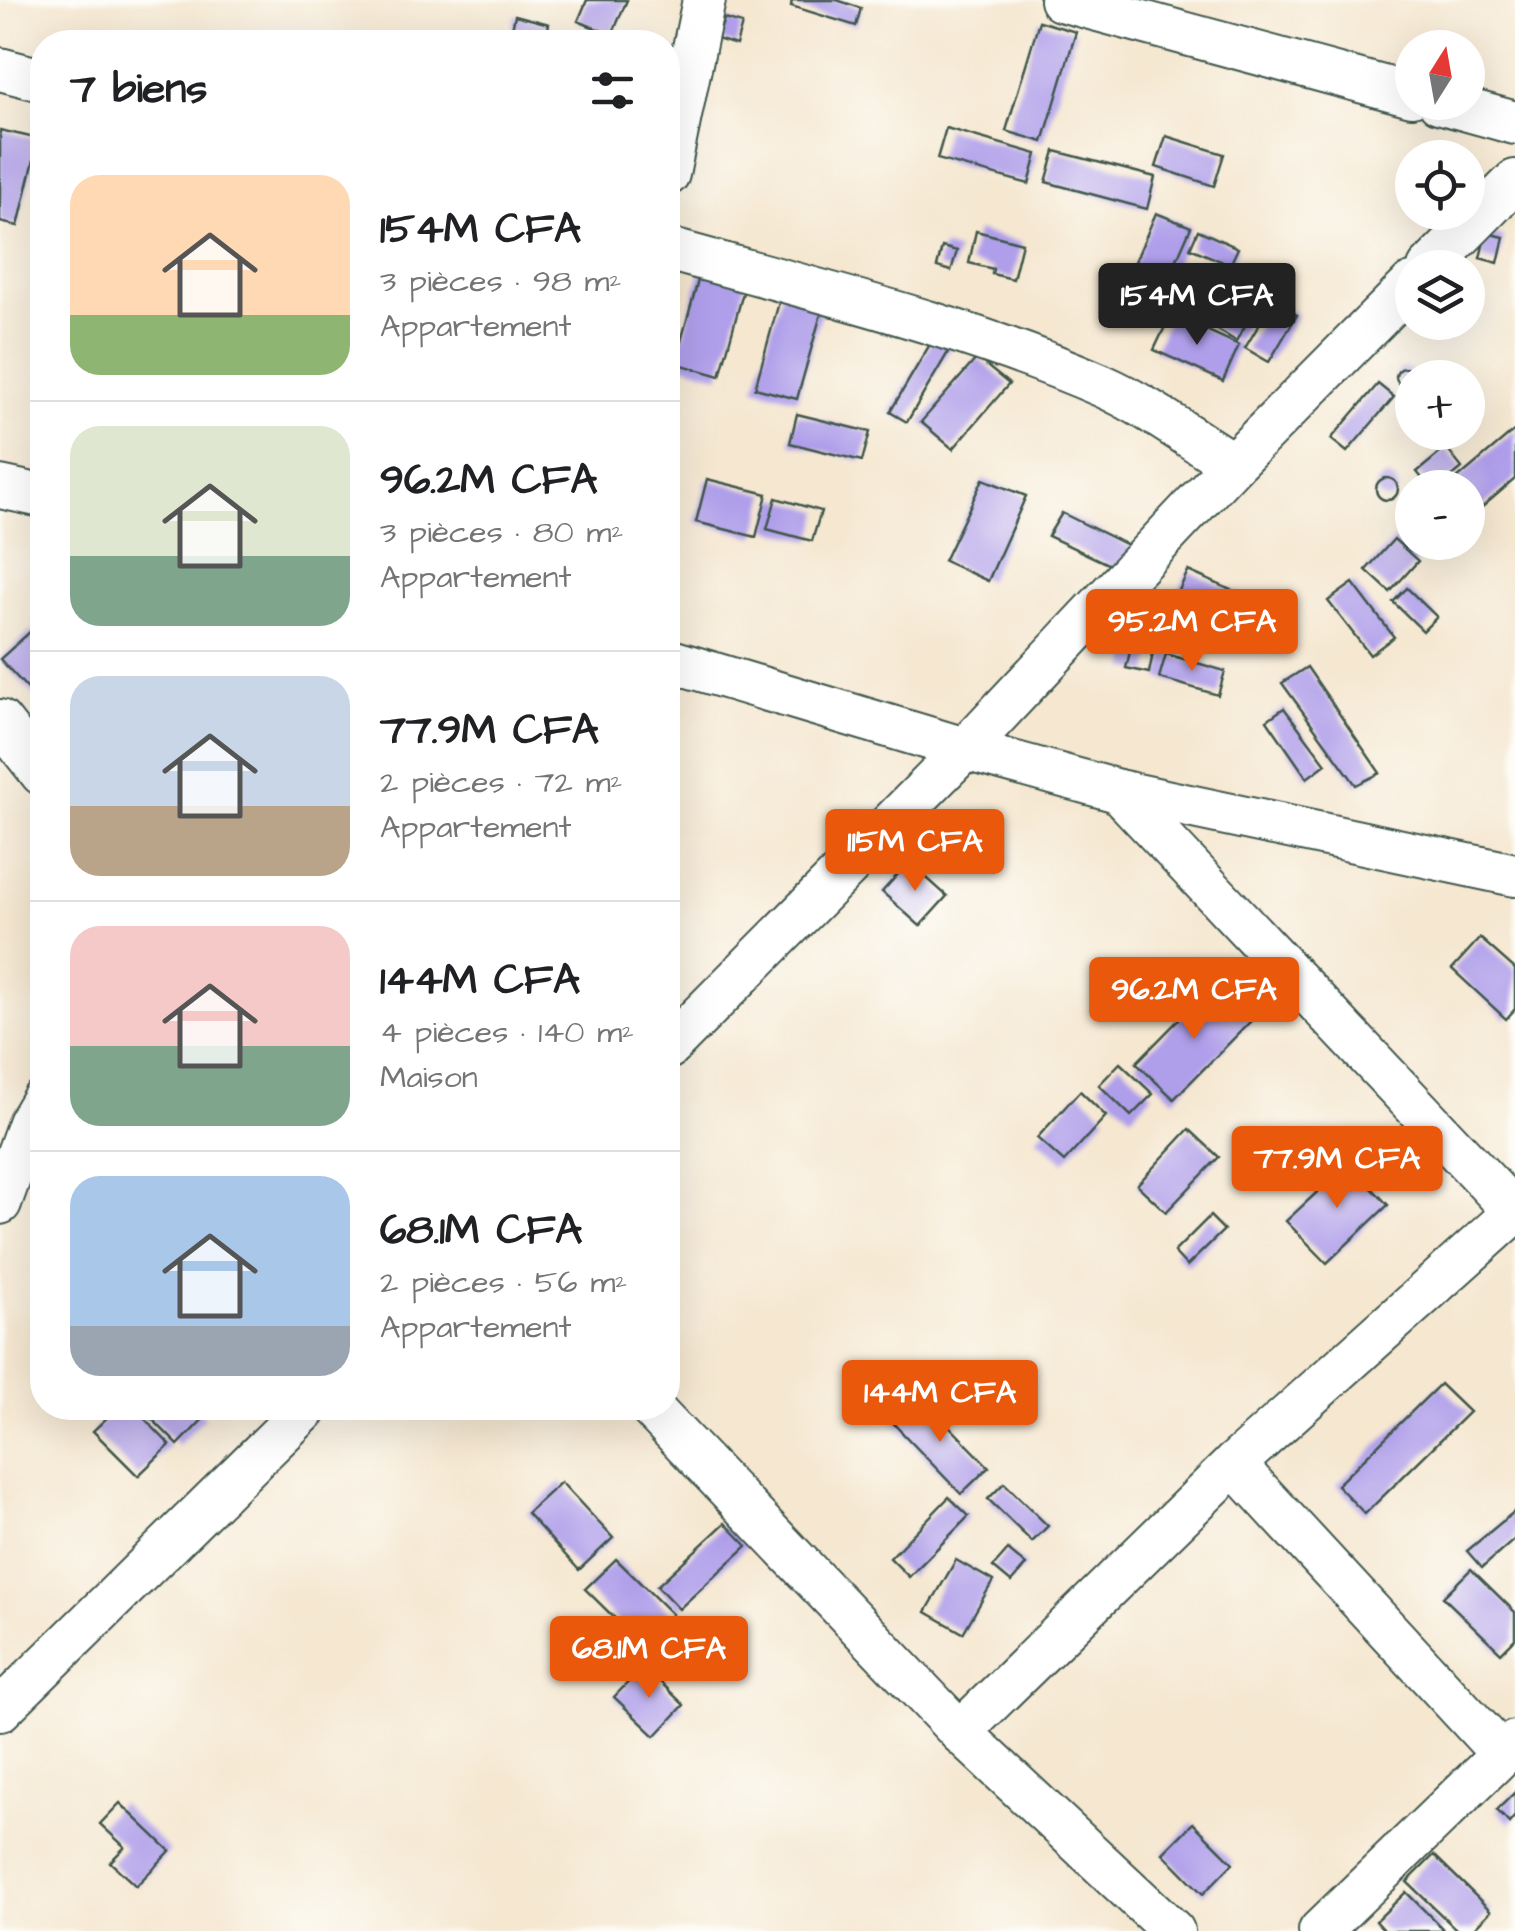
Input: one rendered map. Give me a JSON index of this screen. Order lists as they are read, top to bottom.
{
  "north": "top",
  "page": {
    "map_buttons": ["+", "−"],
    "heading": "7 biens",
    "list": [
      {
        "name": "154M CFA",
        "note": "3 pièces · 98 m² · Appartement"
      },
      {
        "name": "96.2M CFA",
        "note": "3 pièces · 80 m² · Appartement"
      },
      {
        "name": "77.9M CFA",
        "note": "2 pièces · 72 m² · Appartement"
      },
      {
        "name": "144M CFA",
        "note": "4 pièces · 140 m² · Maison"
      },
      {
        "name": "68.1M CFA",
        "note": "2 pièces · 56 m² · Appartement"
      }
    ],
    "price": [
      "154M CFA",
      "95.2M CFA",
      "115M CFA",
      "96.2M CFA",
      "77.9M CFA",
      "144M CFA",
      "68.1M CFA"
    ]
  }
}
